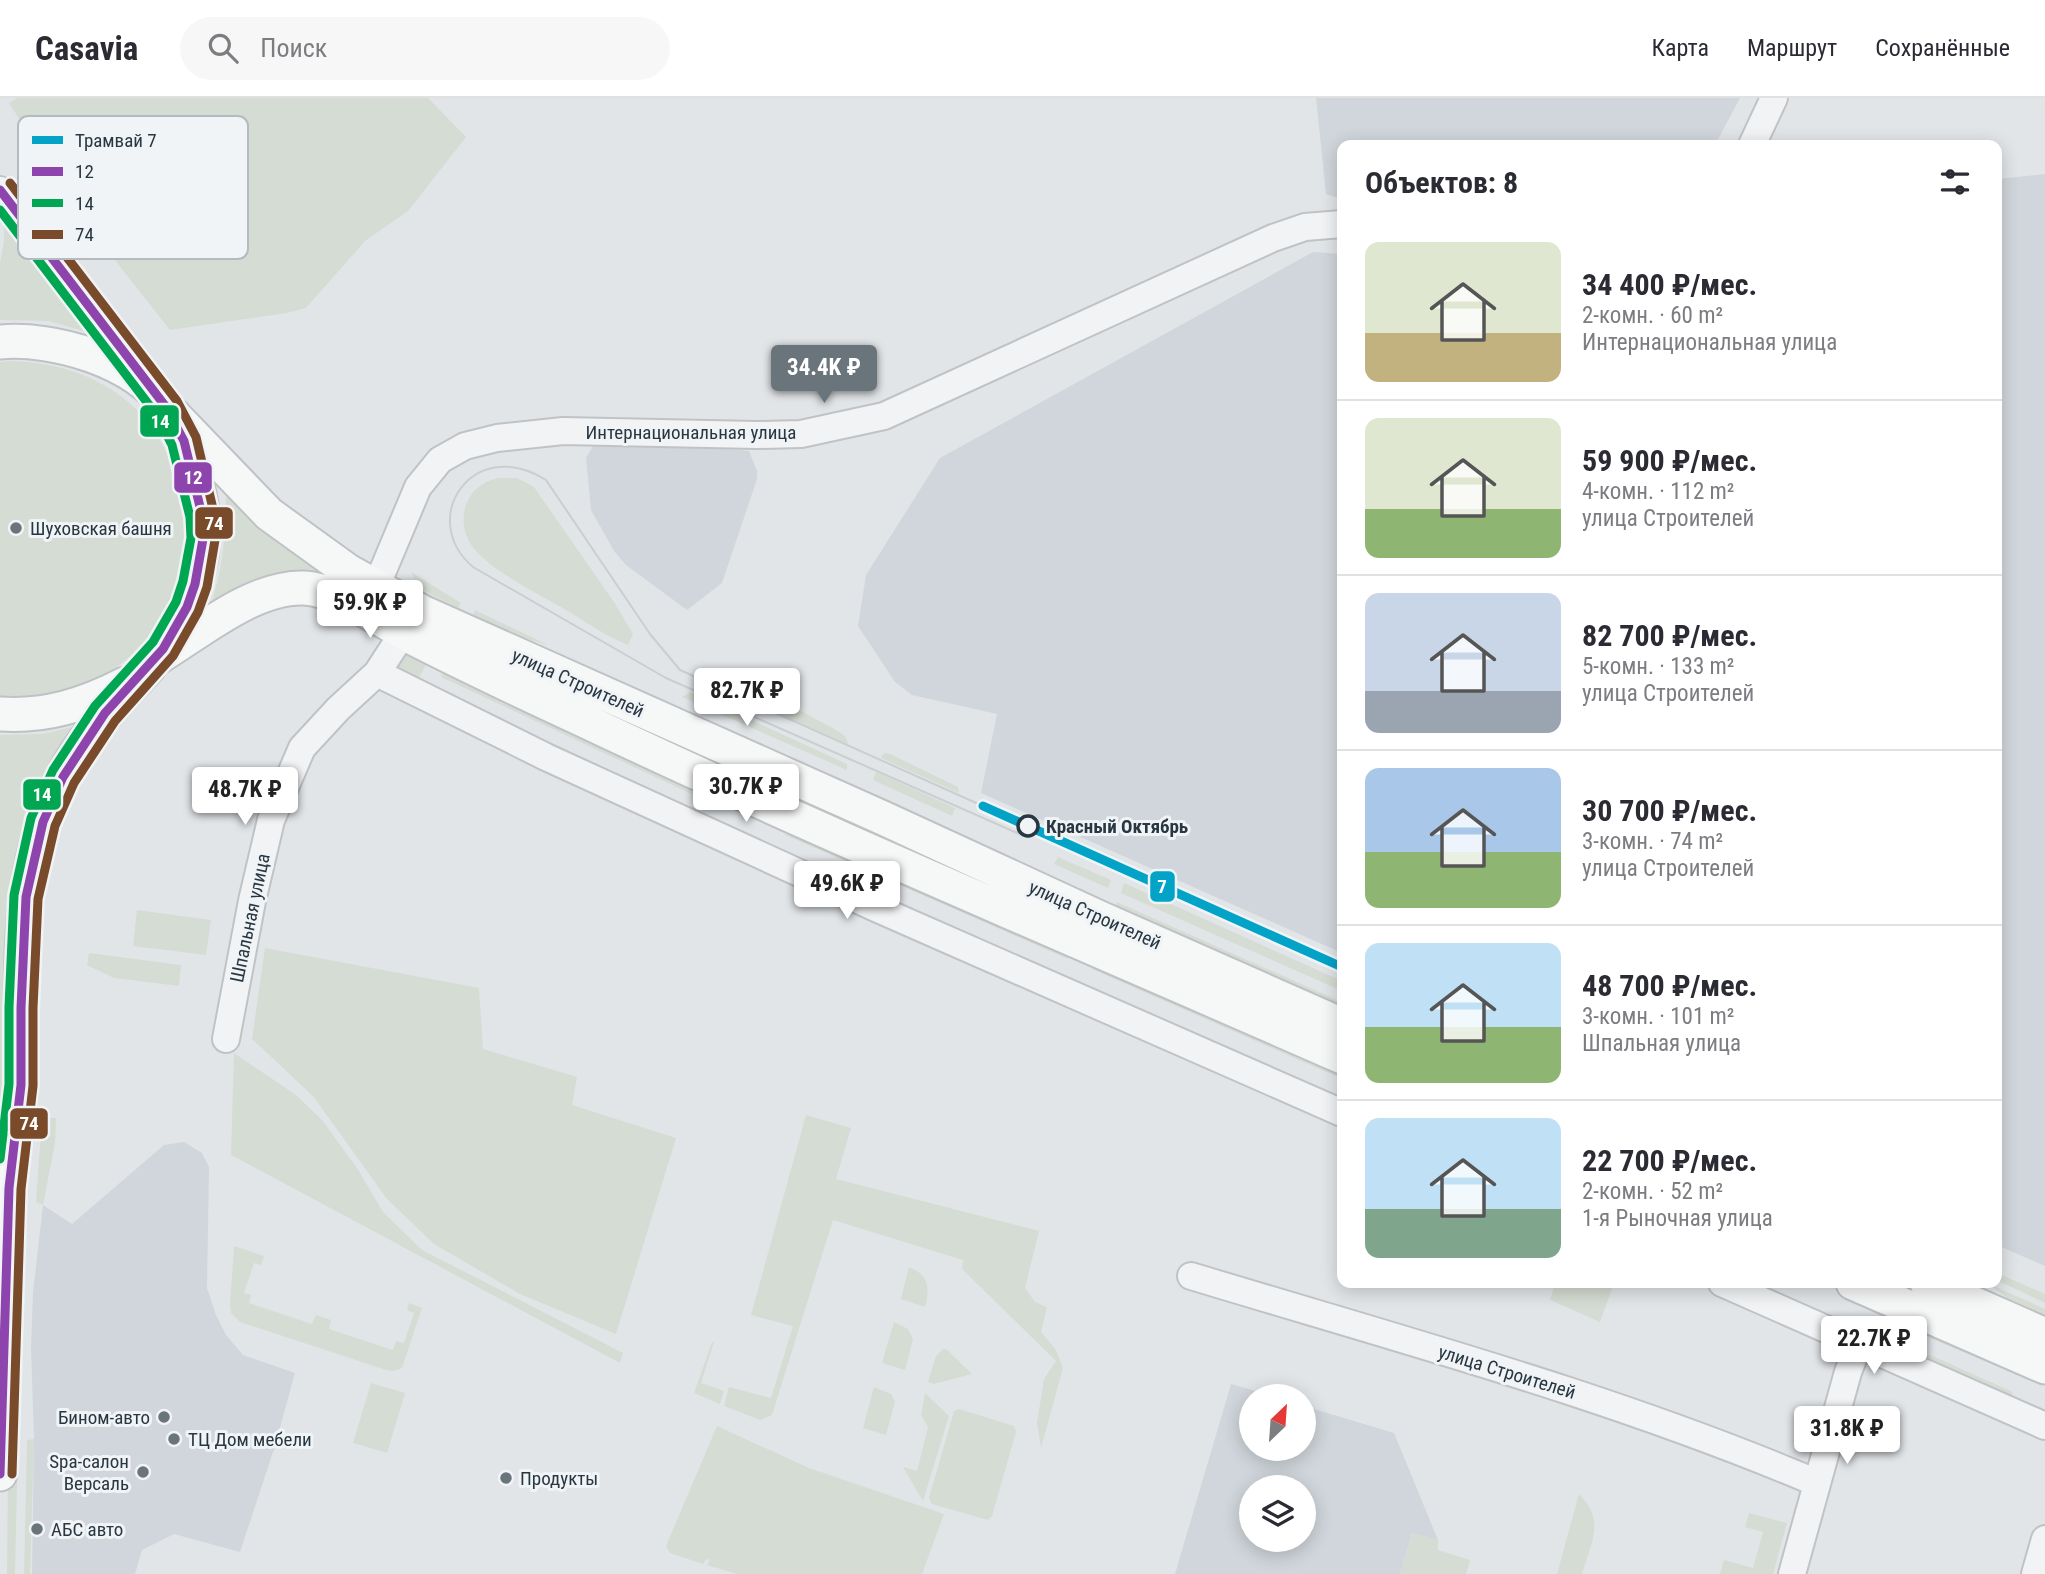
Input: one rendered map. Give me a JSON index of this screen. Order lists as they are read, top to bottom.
{
  "streets": {
    "main road": ["улица Строителей"],
    "street": ["Интернациональная улица", "Шпальная улица"]
  },
  "crossings": [
    ["Интернациональная улица", "улица Строителей"],
    ["улица Строителей", "Шпальная улица"]
  ],
  "places": [
    "Шуховская башня",
    "Красный Октябрь",
    "Бином-авто",
    "ТЦ Дом мебели",
    "Spa-салон Версаль",
    "Продукты",
    "АБС авто"
  ],
  "lines": [
    "transit line 74",
    "transit line 12",
    "transit line 14",
    "tram line 7"
  ],
  "legend": [
    "Трамвай 7",
    "12",
    "14",
    "74"
  ],
  "north": "top right",
  "page": {
    "header": "Casavia",
    "search": "Поиск",
    "nav": ["Карта", "Маршрут", "Сохранённые"],
    "heading": "Объектов: 8",
    "list": [
      {
        "name": "34 400 ₽/мес.",
        "note": "2-комн. · 60 m² · Интернациональная улица"
      },
      {
        "name": "59 900 ₽/мес.",
        "note": "4-комн. · 112 m² · улица Строителей"
      },
      {
        "name": "82 700 ₽/мес.",
        "note": "5-комн. · 133 m² · улица Строителей"
      },
      {
        "name": "30 700 ₽/мес.",
        "note": "3-комн. · 74 m² · улица Строителей"
      },
      {
        "name": "48 700 ₽/мес.",
        "note": "3-комн. · 101 m² · Шпальная улица"
      },
      {
        "name": "22 700 ₽/мес.",
        "note": "2-комн. · 52 m² · 1-я Рыночная улица"
      }
    ],
    "price": [
      "34.4K ₽",
      "59.9K ₽",
      "82.7K ₽",
      "30.7K ₽",
      "48.7K ₽",
      "49.6K ₽",
      "22.7K ₽",
      "31.8K ₽"
    ]
  }
}
